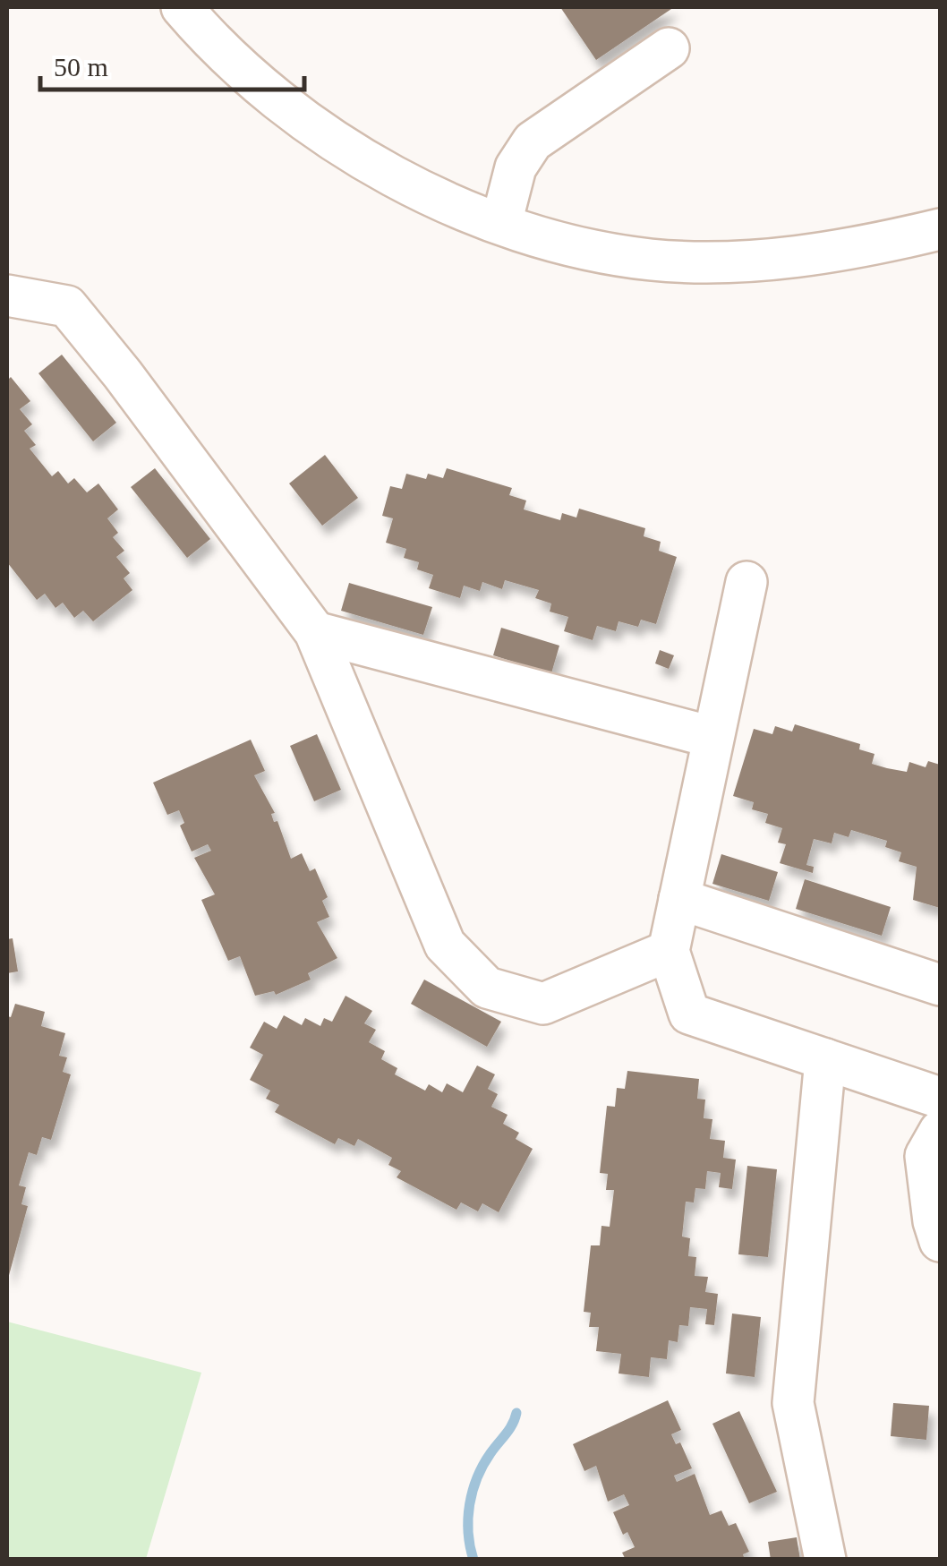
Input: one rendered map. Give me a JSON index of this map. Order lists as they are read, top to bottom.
{
  "scale_bar": "50 m"
}
